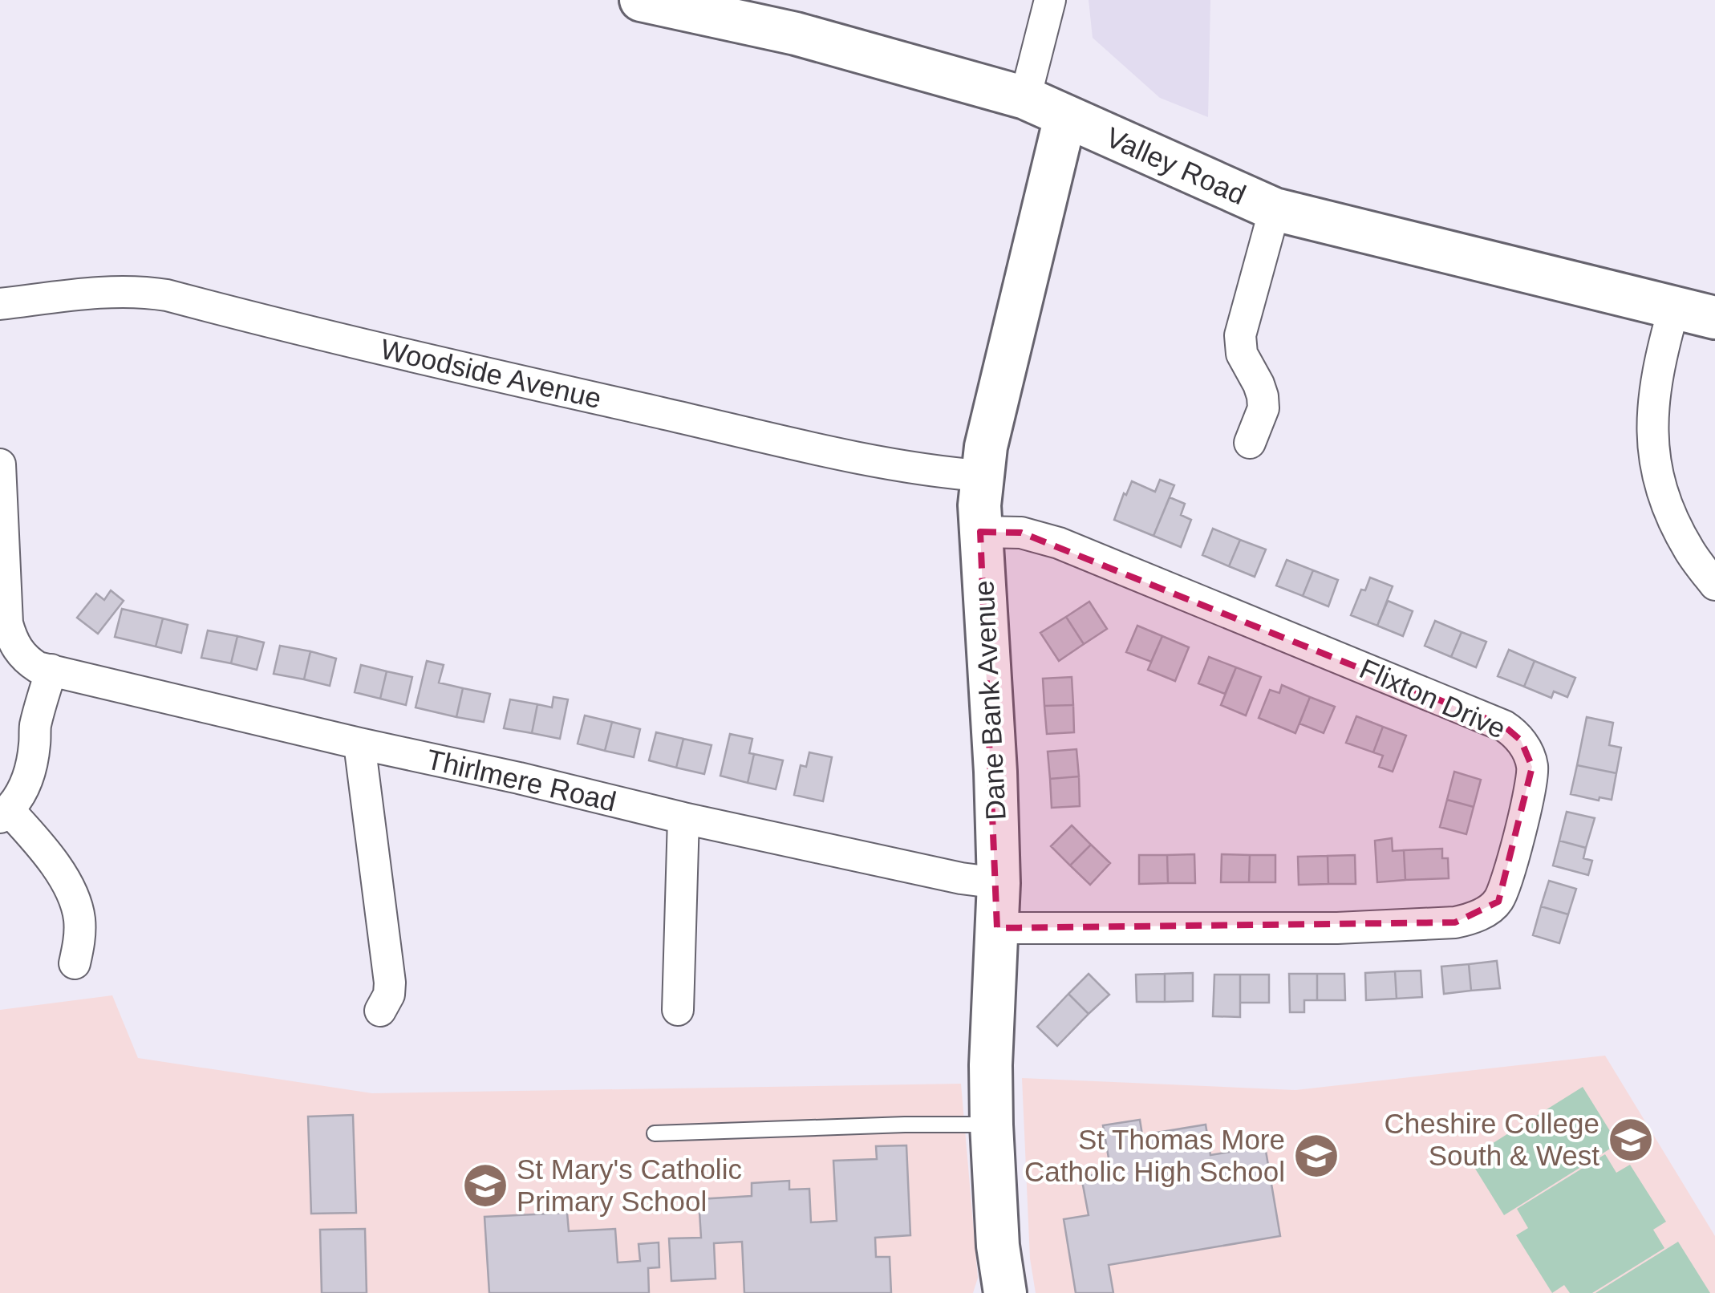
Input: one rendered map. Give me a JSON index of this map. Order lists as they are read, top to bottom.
{
  "streets": {
    "street": [
      "Valley Road",
      "Woodside Avenue",
      "Flixton Drive",
      "Dane Bank Avenue",
      "Thirlmere Road"
    ]
  },
  "crossings": [
    ["Valley Road", "Dane Bank Avenue"],
    ["Woodside Avenue", "Dane Bank Avenue"],
    ["Flixton Drive", "Dane Bank Avenue"],
    ["Dane Bank Avenue", "Thirlmere Road"]
  ],
  "places": {
    "school or university": ["Cheshire College South & West", "St Thomas More Catholic High School", "St Mary's Catholic Primary School"]
  }
}
